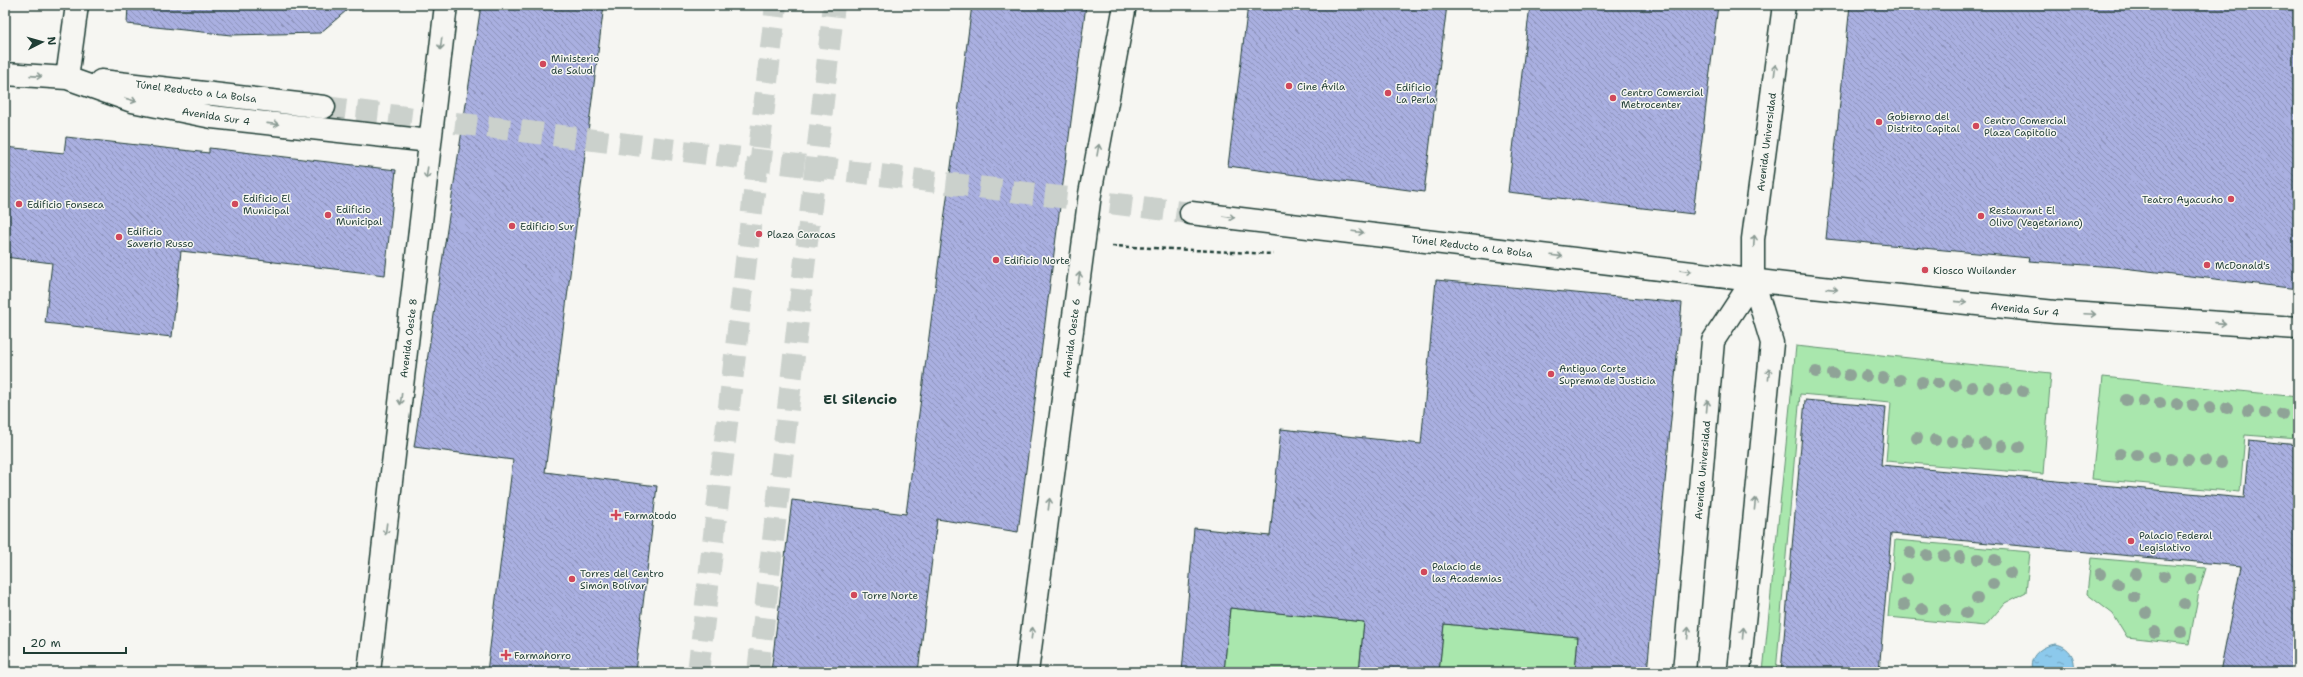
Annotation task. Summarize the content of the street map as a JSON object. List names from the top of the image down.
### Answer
{
  "streets": {
    "street": [
      "Túnel Reducto a La Bolsa",
      "Avenida Sur 4",
      "Avenida Universidad",
      "Avenida Oeste 8",
      "Avenida Oeste 6"
    ]
  },
  "crossings": [
    ["Túnel Reducto a La Bolsa", "Avenida Sur 4"],
    ["Túnel Reducto a La Bolsa", "Avenida Universidad"],
    ["Avenida Sur 4", "Avenida Universidad"],
    ["Avenida Sur 4", "Avenida Oeste 8"]
  ],
  "one_way": [
    "Túnel Reducto a La Bolsa",
    "Avenida Sur 4",
    "Avenida Universidad",
    "Avenida Oeste 8",
    "Avenida Oeste 6"
  ],
  "districts": ["El Silencio"],
  "places": {
    "other": [
      "Ministerio de Salud",
      "Cine Ávila",
      "Edificio La Perla",
      "Centro Comercial Metrocenter",
      "Gobierno del Distrito Capital",
      "Centro Comercial Plaza Capitolio",
      "Teatro Ayacucho",
      "Edificio Fonseca",
      "Edificio El Municipal",
      "Edificio Municipal",
      "Restaurant El Olivo (Vegetariano)",
      "Edificio Sur",
      "Plaza Caracas",
      "Edificio Saverio Russo",
      "Edificio Norte",
      "McDonald's",
      "Kiosco Wuilander",
      "Antigua Corte Suprema de Justicia",
      "Palacio Federal Legislativo",
      "Palacio de las Academias",
      "Torres del Centro Simón Bolívar",
      "Torre Norte"
    ],
    "health": ["Farmatodo", "Farmahorro"]
  },
  "scale_bar": "20 m",
  "north": "right"
}
